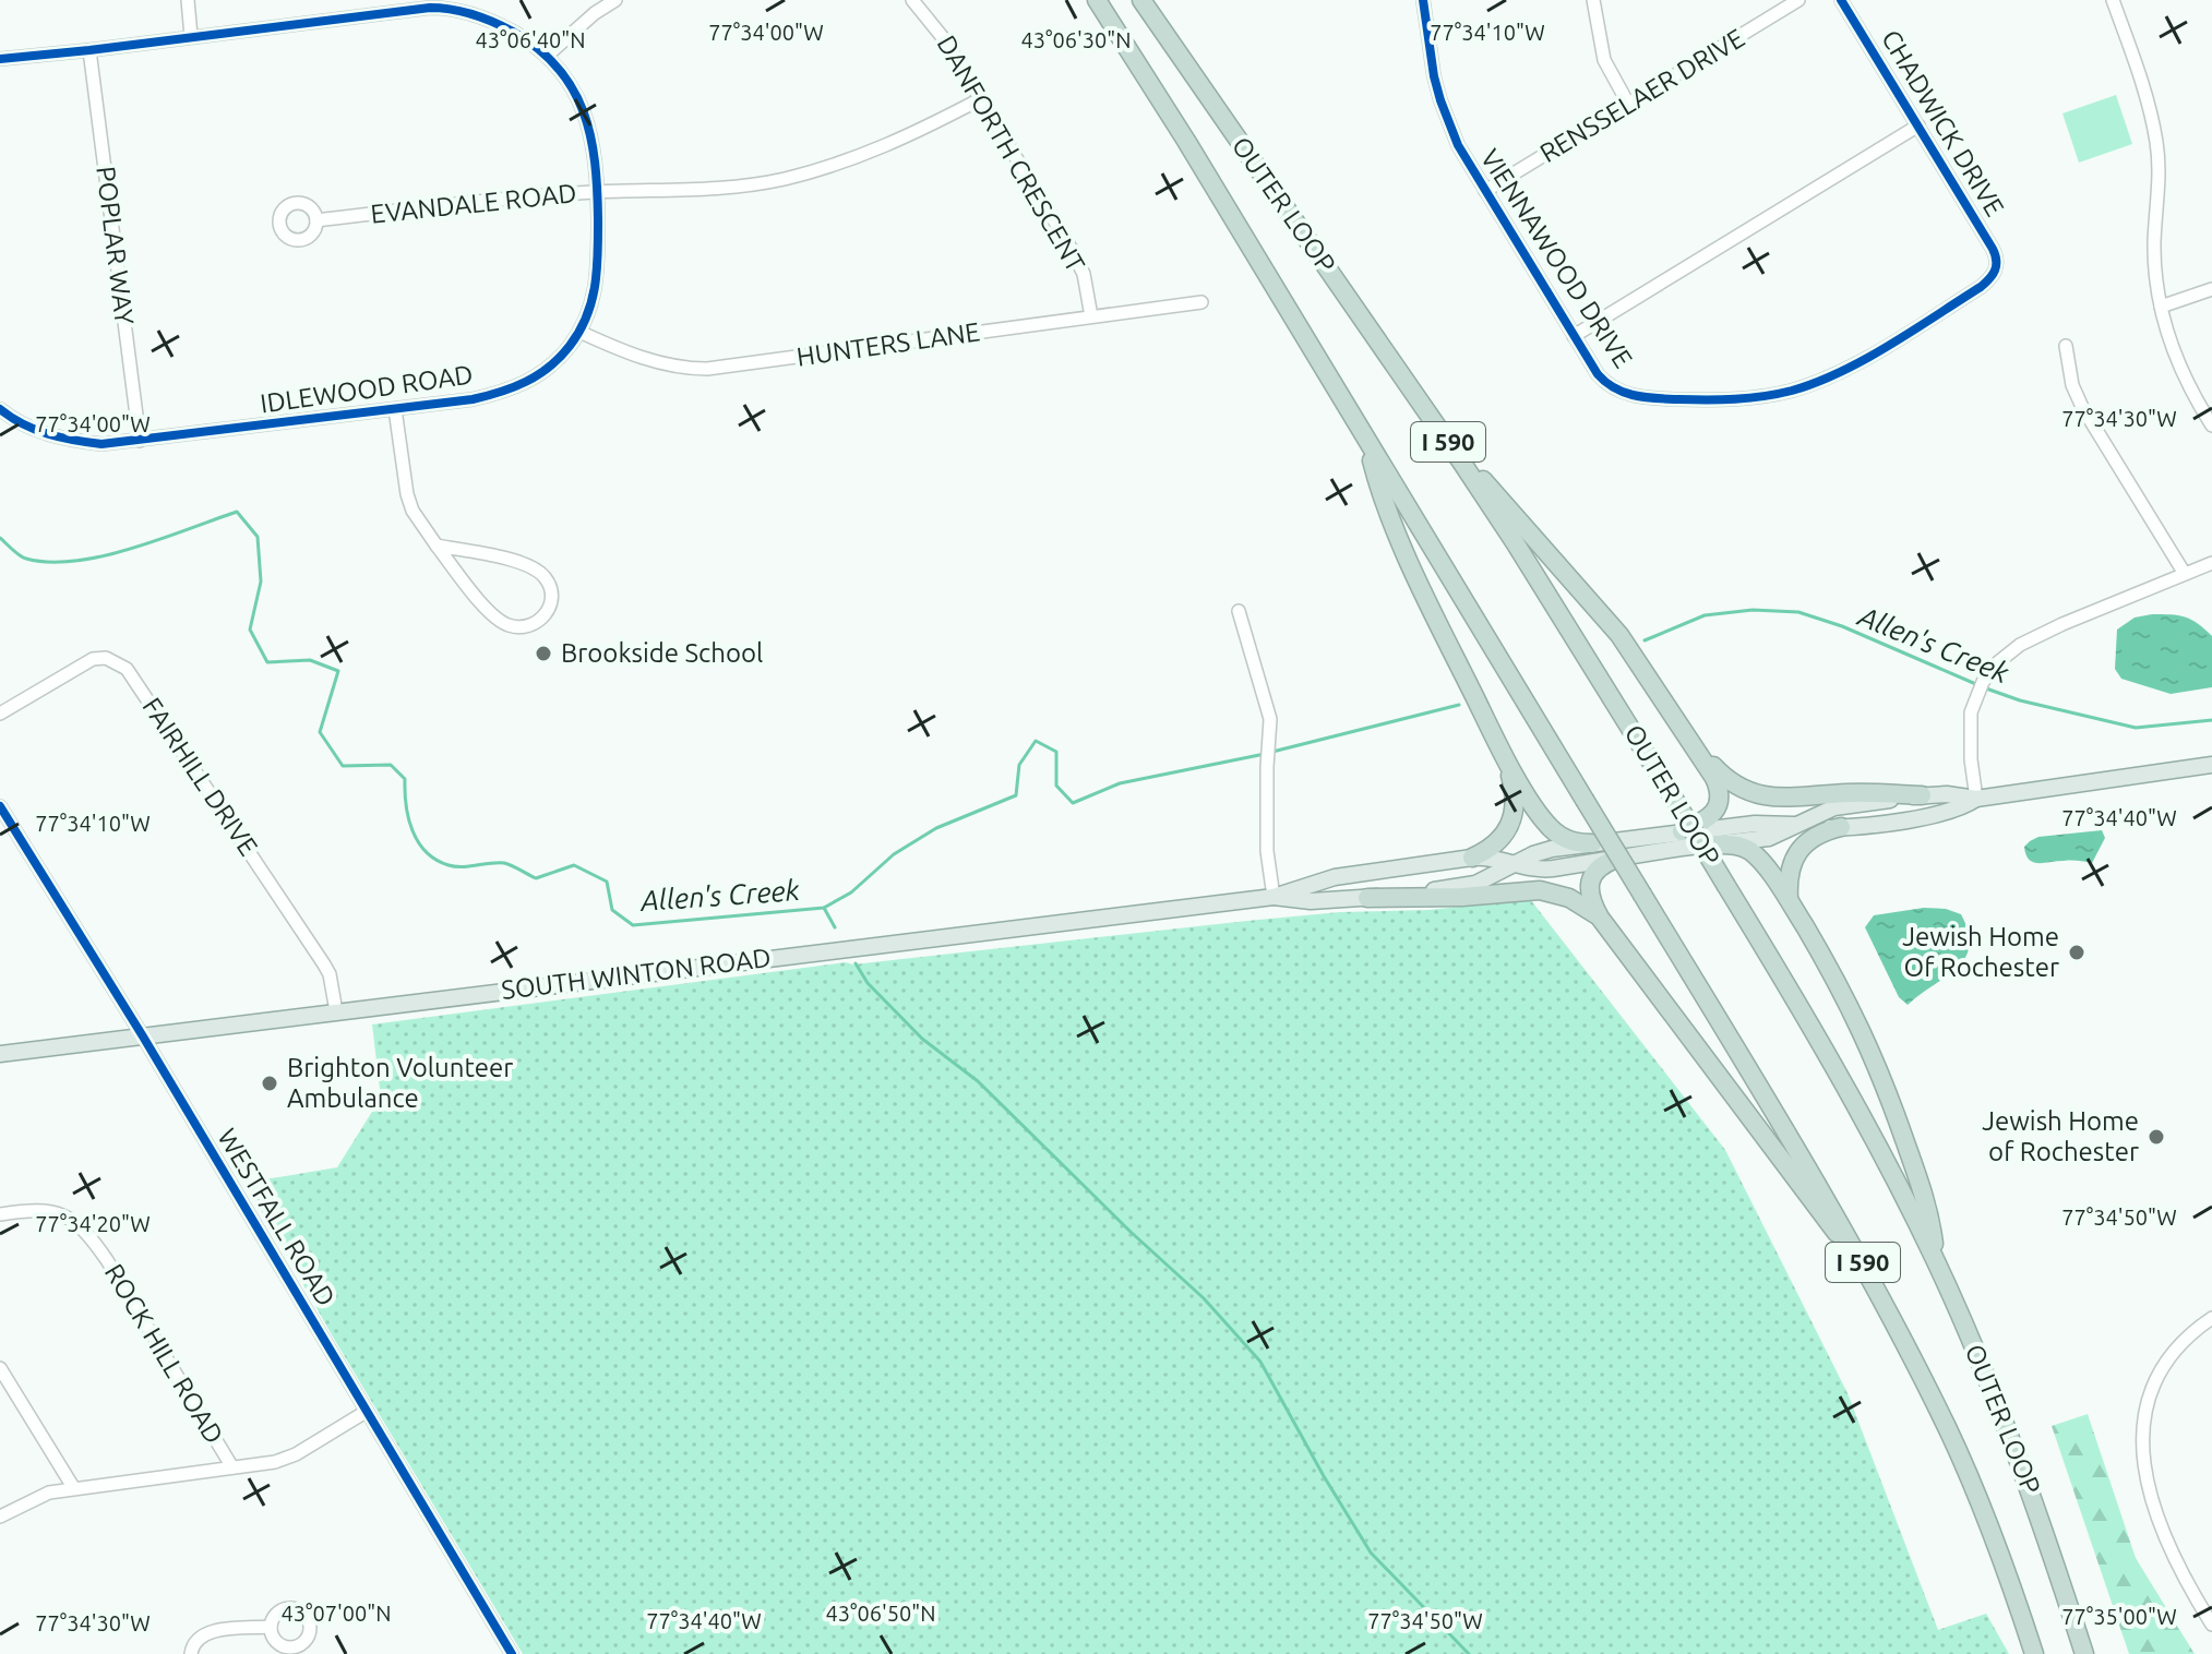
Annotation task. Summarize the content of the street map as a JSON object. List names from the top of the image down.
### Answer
{
  "streets": {
    "highway": ["OUTER LOOP", "I 590"],
    "main road": ["SOUTH WINTON ROAD"],
    "street": [
      "RENSSELAER DRIVE",
      "CHADWICK DRIVE",
      "DANFORTH CRESCENT",
      "EVANDALE ROAD",
      "POPLAR WAY",
      "VIENNAWOOD DRIVE",
      "HUNTERS LANE",
      "IDLEWOOD ROAD",
      "FAIRHILL DRIVE",
      "WESTFALL ROAD",
      "ROCK HILL ROAD"
    ]
  },
  "crossings": [
    ["RENSSELAER DRIVE", "VIENNAWOOD DRIVE"],
    ["CHADWICK DRIVE", "VIENNAWOOD DRIVE"],
    ["DANFORTH CRESCENT", "EVANDALE ROAD"],
    ["DANFORTH CRESCENT", "HUNTERS LANE"],
    ["EVANDALE ROAD", "IDLEWOOD ROAD"],
    ["POPLAR WAY", "IDLEWOOD ROAD"],
    ["HUNTERS LANE", "IDLEWOOD ROAD"],
    ["FAIRHILL DRIVE", "SOUTH WINTON ROAD"],
    ["SOUTH WINTON ROAD", "WESTFALL ROAD"]
  ],
  "water": ["Allen's Creek"],
  "places": [
    "Brookside School",
    "Jewish Home Of Rochester",
    "Brighton Volunteer Ambulance",
    "Jewish Home of Rochester"
  ],
  "coordinates": [
    "77°34'00\"W",
    "77°34'10\"W",
    "43°06'40\"N",
    "43°06'30\"N",
    "77°34'30\"W",
    "77°34'40\"W",
    "77°34'50\"W",
    "77°34'20\"W",
    "43°07'00\"N",
    "43°06'50\"N",
    "77°35'00\"W"
  ]
}
